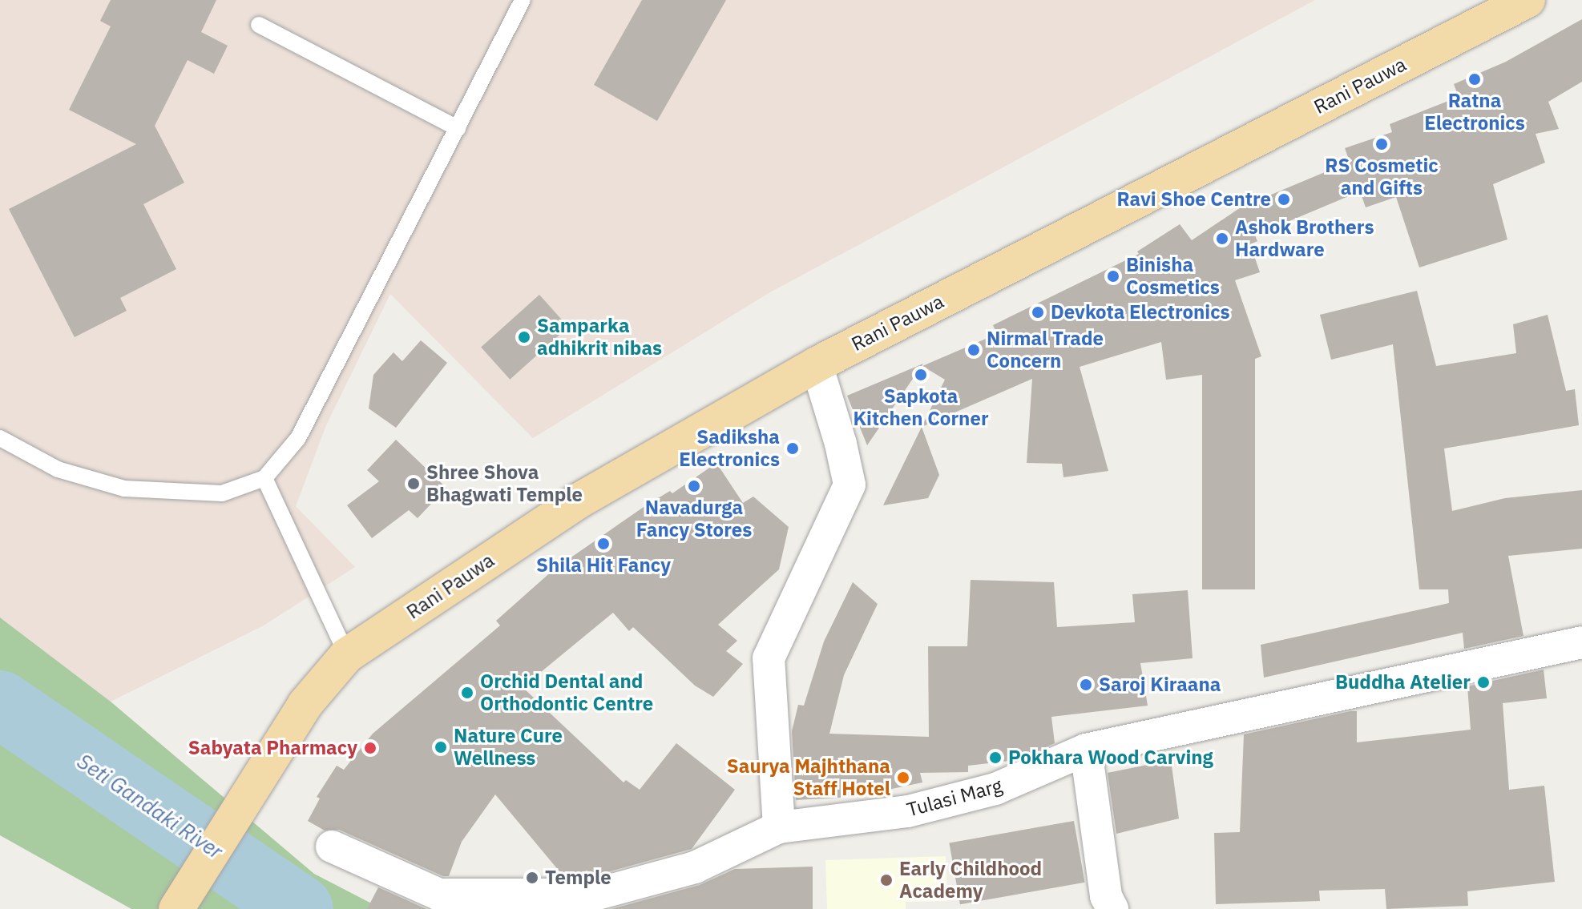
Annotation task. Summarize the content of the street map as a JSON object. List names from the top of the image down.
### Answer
{
  "streets": {
    "main road": ["Rani Pauwa"],
    "street": ["Tulasi Marg"]
  },
  "water": ["Seti Gandaki River"],
  "places": [
    "Ratna Electronics",
    "RS Cosmetic and Gifts",
    "Ravi Shoe Centre",
    "Ashok Brothers Hardware",
    "Binisha Cosmetics",
    "Devkota Electronics",
    "Samparka adhikrit nibas",
    "Nirmal Trade Concern",
    "Sapkota Kitchen Corner",
    "Sadiksha Electronics",
    "Shree Shova Bhagwati Temple",
    "Navadurga Fancy Stores",
    "Shila Hit Fancy",
    "Buddha Atelier",
    "Saroj Kiraana",
    "Orchid Dental and Orthodontic Centre",
    "Nature Cure Wellness",
    "Sabyata Pharmacy",
    "Pokhara Wood Carving",
    "Saurya Majhthana Staff Hotel",
    "Temple",
    "Early Childhood Academy"
  ]
}
